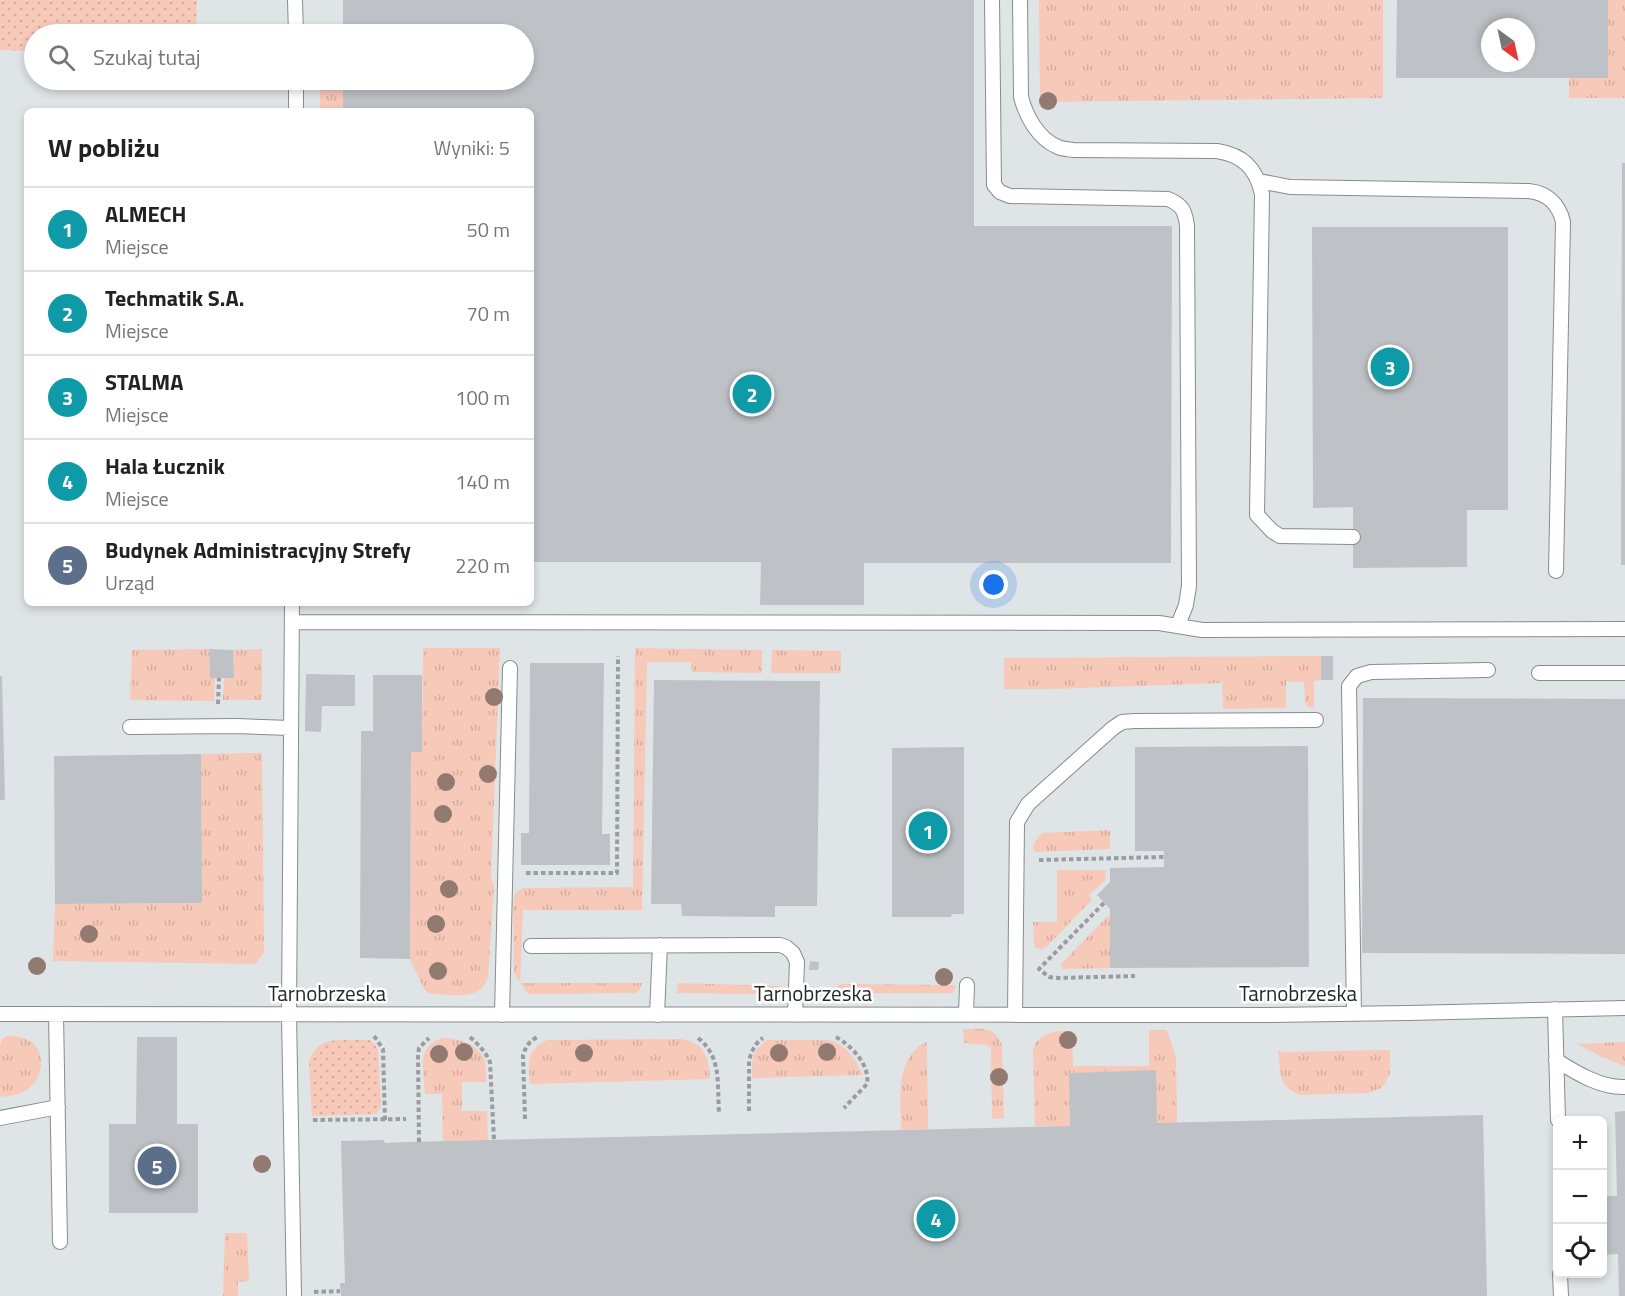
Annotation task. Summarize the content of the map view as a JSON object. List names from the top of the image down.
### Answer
{
  "streets": {
    "lane": ["Tarnobrzeska"]
  },
  "north": "bottom right",
  "page": {
    "search": "Szukaj tutaj",
    "heading": ["W pobliżu", "Wyniki: 5"],
    "list": [
      {
        "mark": "1",
        "name": "ALMECH",
        "note": "Miejsce",
        "value": "50 m"
      },
      {
        "mark": "2",
        "name": "Techmatik S.A.",
        "note": "Miejsce",
        "value": "70 m"
      },
      {
        "mark": "3",
        "name": "STALMA",
        "note": "Miejsce",
        "value": "100 m"
      },
      {
        "mark": "4",
        "name": "Hala Łucznik",
        "note": "Miejsce",
        "value": "140 m"
      },
      {
        "mark": "5",
        "name": "Budynek Administracyjny Strefy",
        "note": "Urząd",
        "value": "220 m"
      }
    ],
    "pins": [
      "3",
      "2",
      "1",
      "5",
      "4"
    ],
    "map_buttons": ["+", "−"]
  }
}
